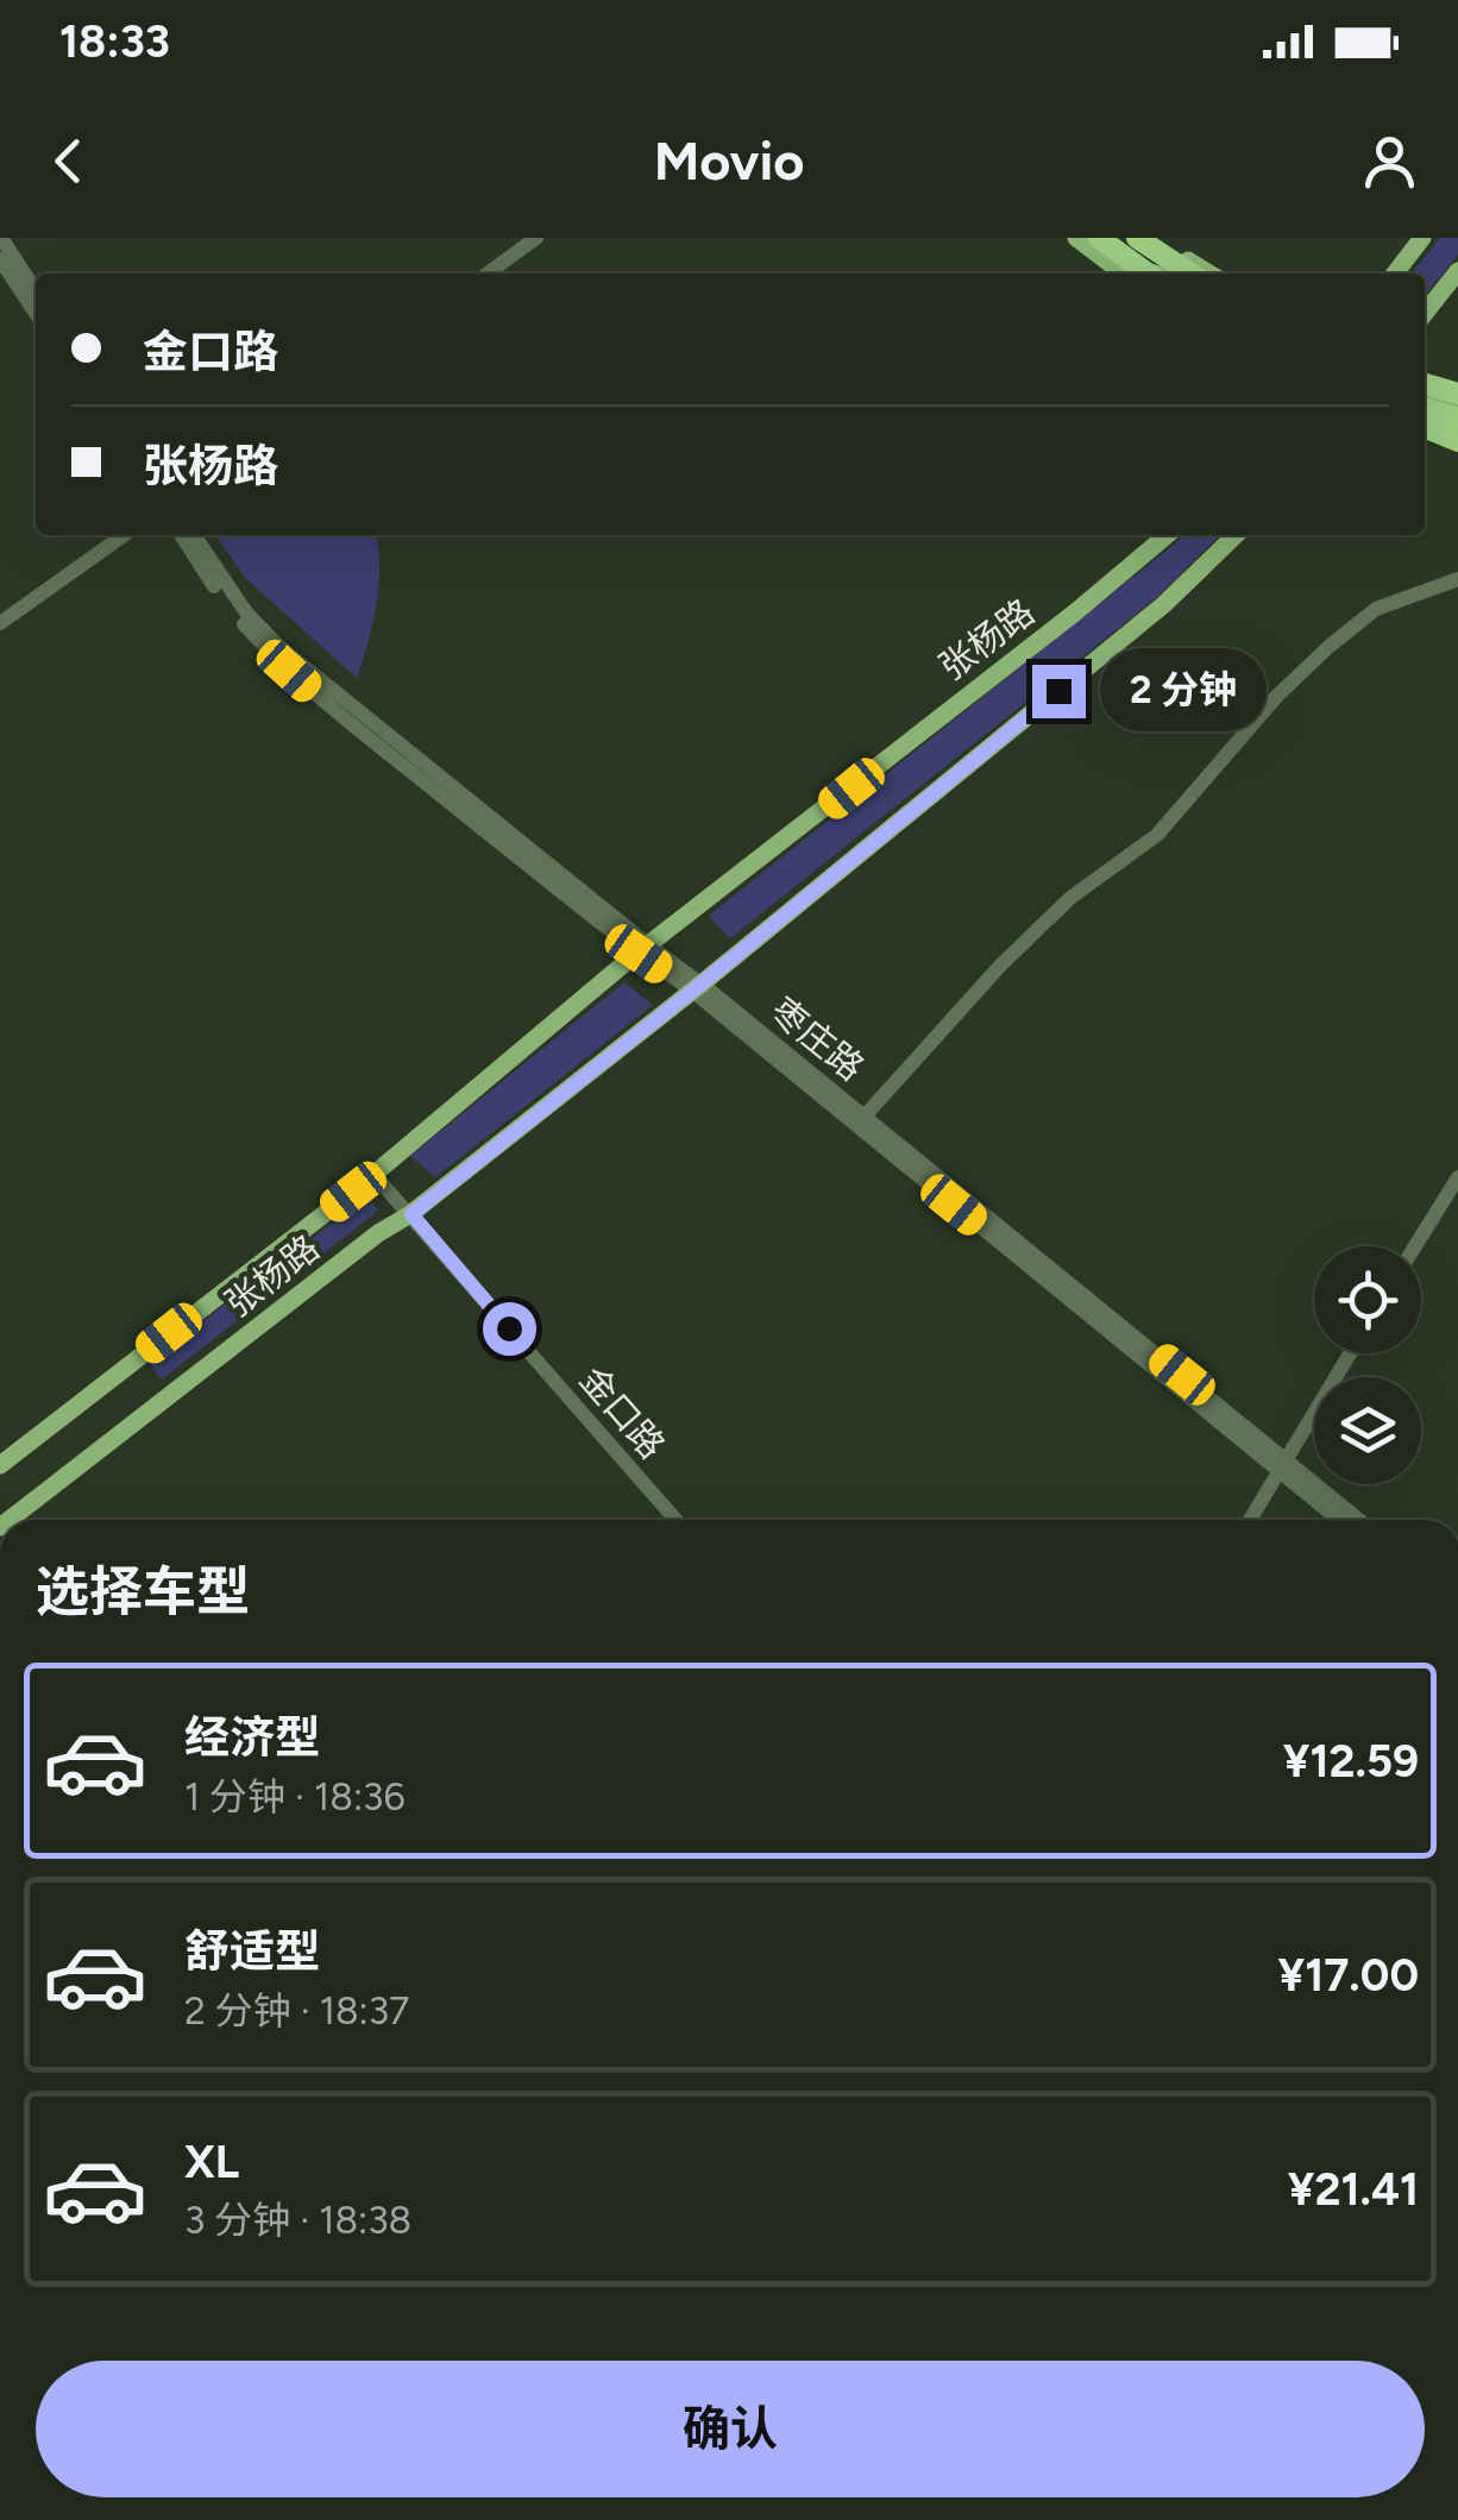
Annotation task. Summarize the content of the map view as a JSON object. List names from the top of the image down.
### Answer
{
  "streets": {
    "main road": ["张杨路"],
    "street": ["枣庄路", "金口路"]
  },
  "crossings": [
    ["张杨路", "枣庄路"],
    ["张杨路", "金口路"]
  ],
  "page": {
    "status": "18:33",
    "header": "Movio",
    "banner": ["金口路", "张杨路"],
    "bubble": "2 分钟",
    "heading": "选择车型",
    "list": [
      {
        "name": "经济型",
        "note": "1 分钟 · 18:36",
        "value": "¥12.59"
      },
      {
        "name": "舒适型",
        "note": "2 分钟 · 18:37",
        "value": "¥17.00"
      },
      {
        "name": "XL",
        "note": "3 分钟 · 18:38",
        "value": "¥21.41"
      }
    ],
    "buttons": "确认"
  }
}
